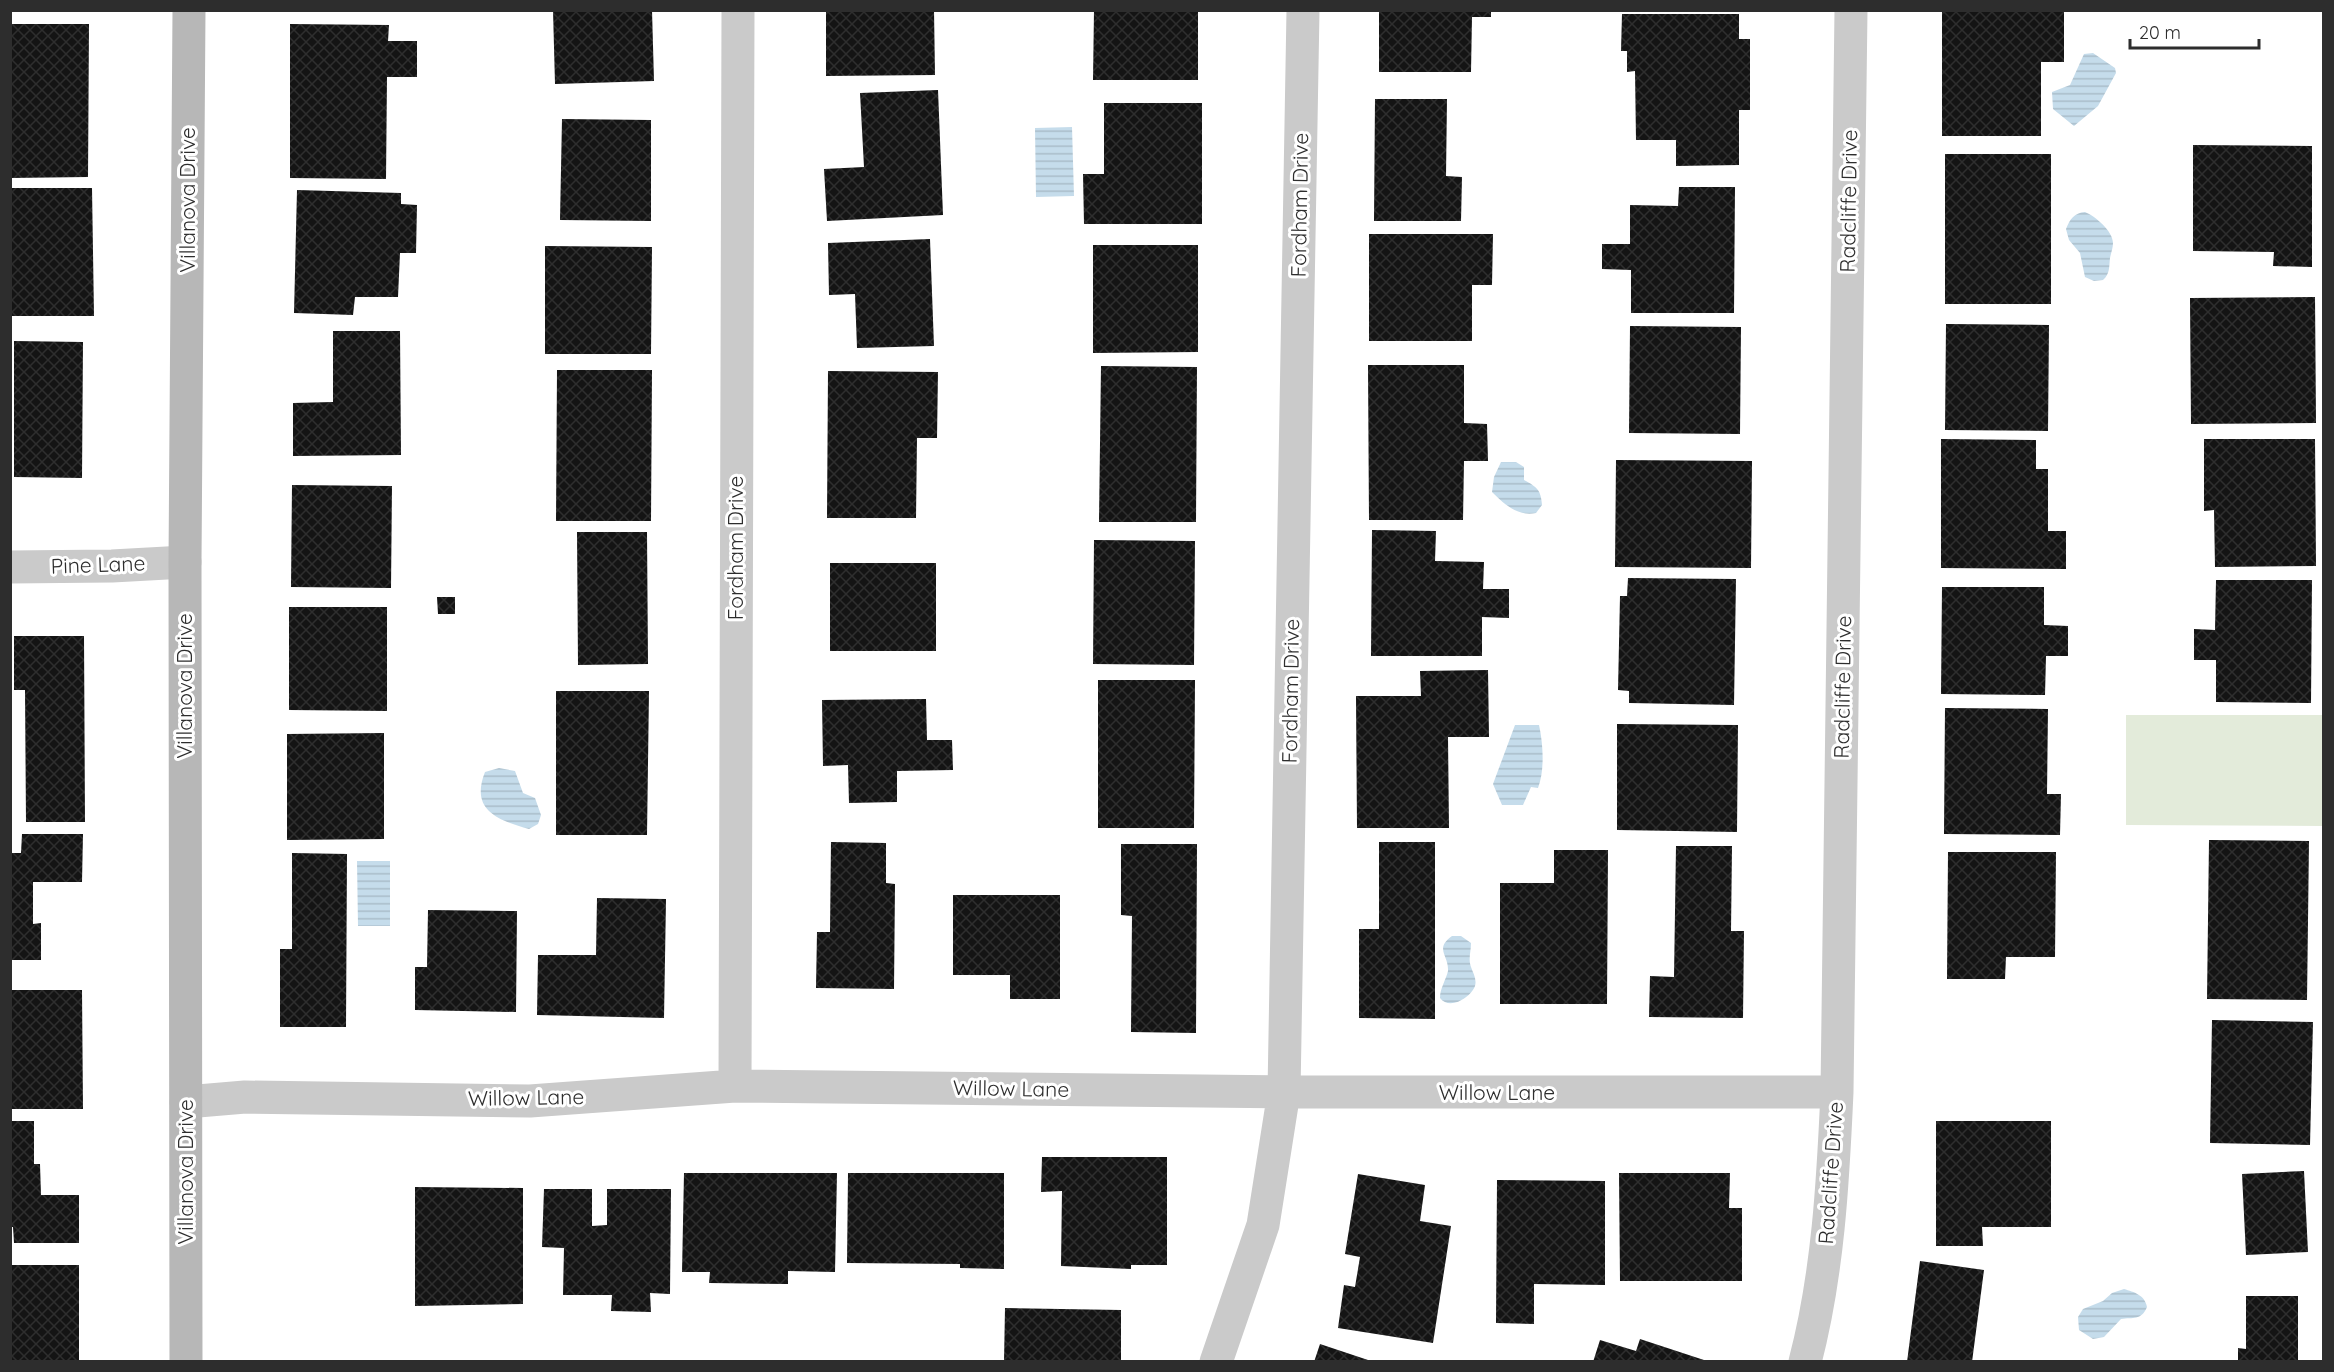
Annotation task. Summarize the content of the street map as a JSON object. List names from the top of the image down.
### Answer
{
  "streets": {
    "street": [
      "Villanova Drive",
      "Radcliffe Drive",
      "Fordham Drive",
      "Pine Lane",
      "Willow Lane"
    ]
  },
  "crossings": [
    ["Villanova Drive", "Pine Lane"],
    ["Villanova Drive", "Willow Lane"],
    ["Radcliffe Drive", "Willow Lane"],
    ["Fordham Drive", "Willow Lane"]
  ],
  "scale_bar": "20 m"
}
